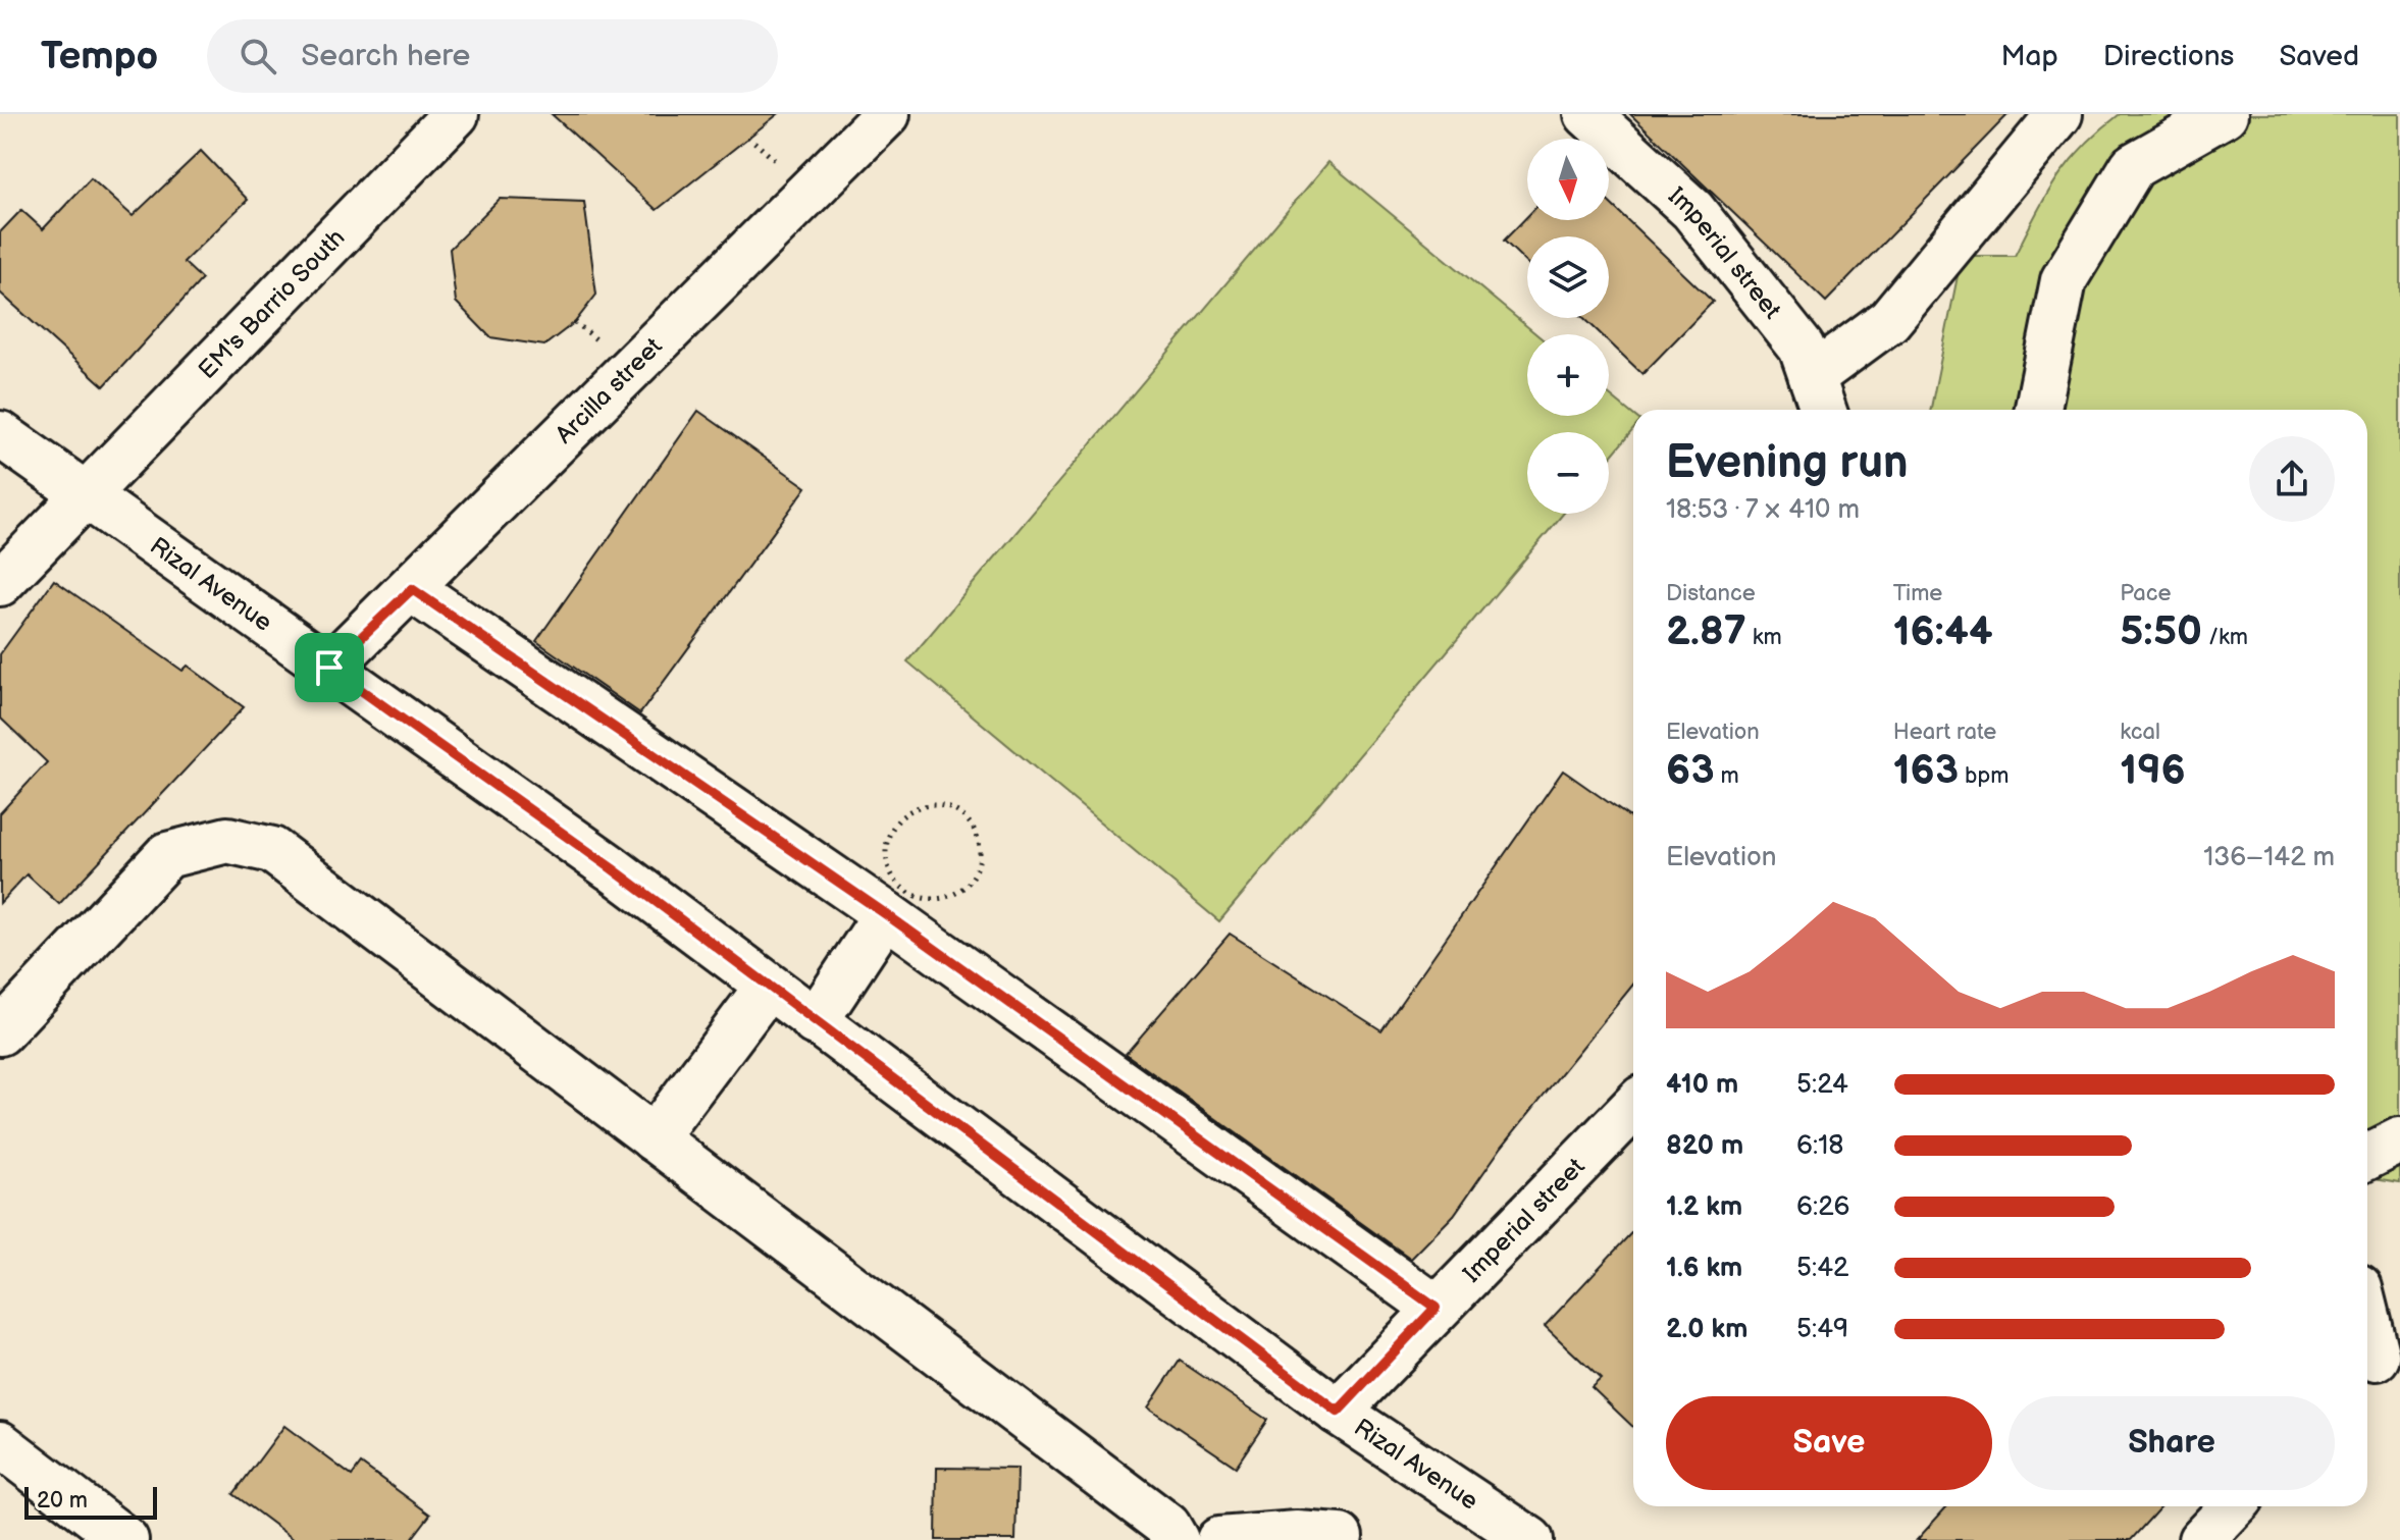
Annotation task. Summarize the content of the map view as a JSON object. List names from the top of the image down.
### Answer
{
  "streets": {
    "street": [
      "Imperial street",
      "EM's Barrio South",
      "Arcilla street",
      "Rizal Avenue"
    ]
  },
  "crossings": [
    ["Imperial street", "Rizal Avenue"],
    ["EM's Barrio South", "Rizal Avenue"],
    ["Arcilla street", "Rizal Avenue"]
  ],
  "scale_bar": "20 m",
  "north": "bottom",
  "page": {
    "header": "Tempo",
    "search": "Search here",
    "nav": ["Map", "Directions", "Saved"],
    "map_buttons": ["+", "−"],
    "heading": ["Evening run", "18:53 · 7 × 410 m"],
    "stats": [
      ["Distance", "2.87 km"],
      ["Time", "16:44"],
      ["Pace", "5:50 /km"],
      ["Elevation", "63 m"],
      ["Heart rate", "163 bpm"],
      ["kcal", "196"]
    ],
    "chart": ["Elevation", "136–142 m"],
    "list": [
      {
        "name": "410 m",
        "note": "5:24"
      },
      {
        "name": "820 m",
        "note": "6:18"
      },
      {
        "name": "1.2 km",
        "note": "6:26"
      },
      {
        "name": "1.6 km",
        "note": "5:42"
      },
      {
        "name": "2.0 km",
        "note": "5:49"
      }
    ],
    "buttons": ["Save", "Share"],
    "scale": "20 m"
  }
}
